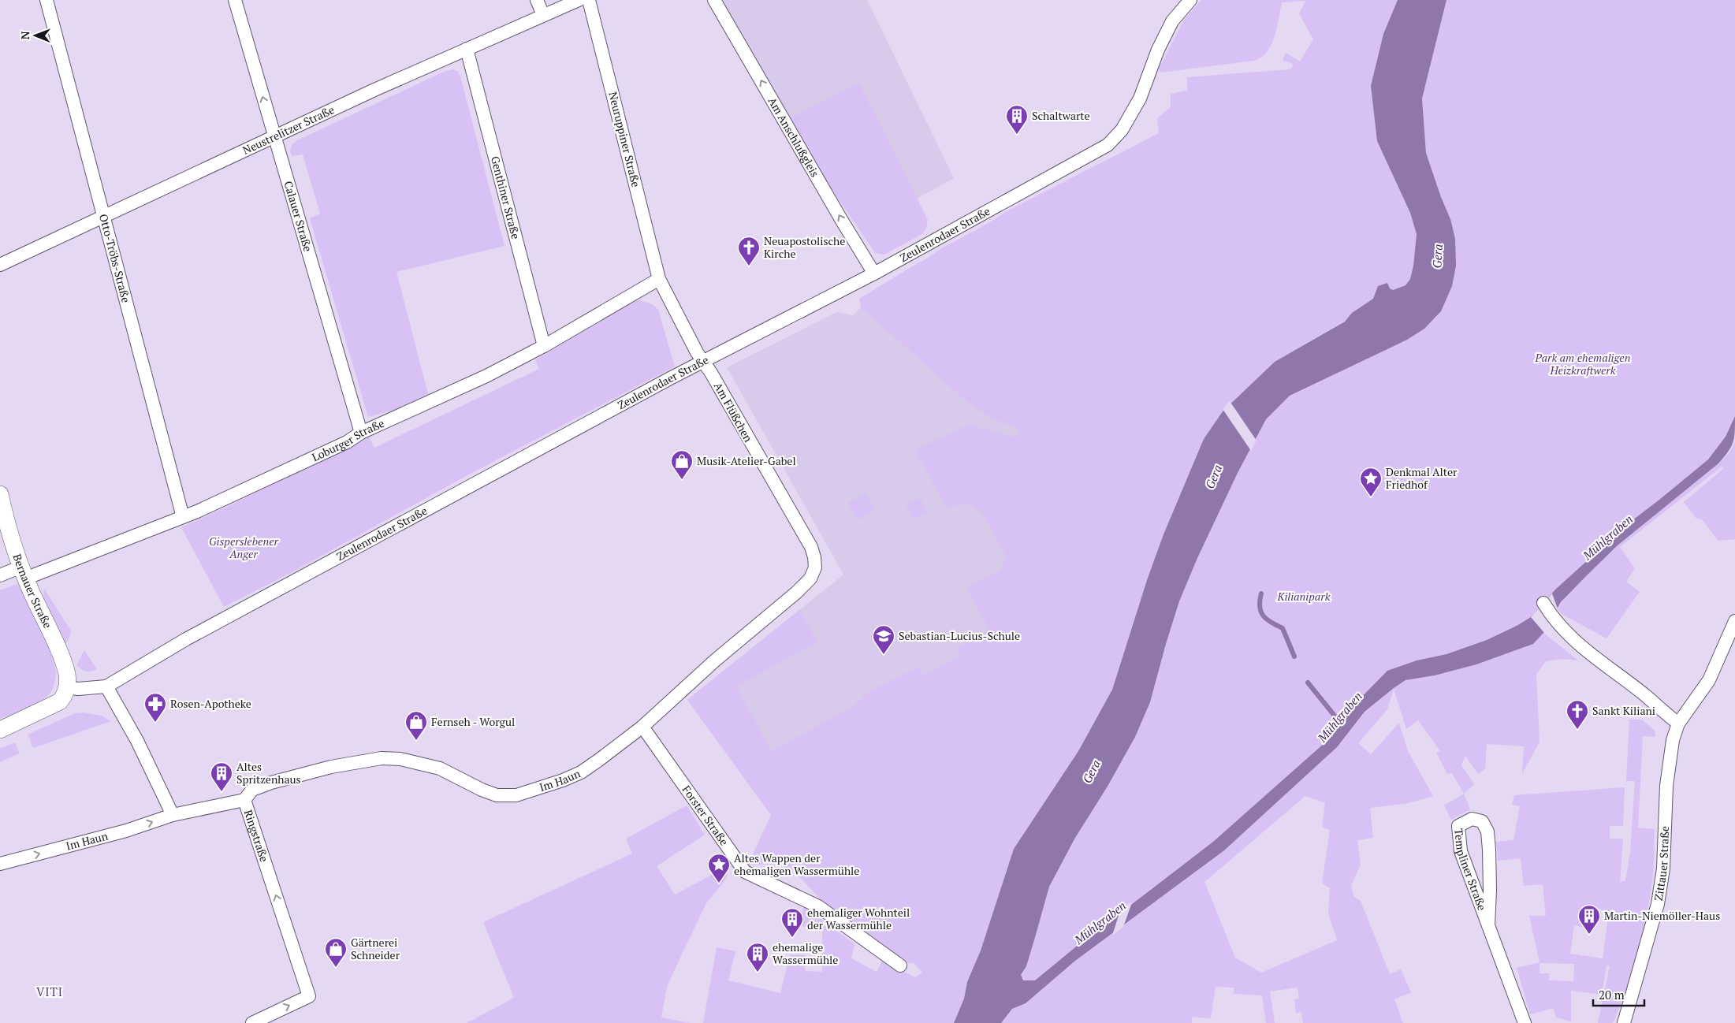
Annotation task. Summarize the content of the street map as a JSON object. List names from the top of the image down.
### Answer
{
  "streets": {
    "street": [
      "Neustrelitzer Straße",
      "Am Anschlußgleis",
      "Neuruppiner Straße",
      "Genthiner Straße",
      "Calauer Straße",
      "Zeulenrodaer Straße",
      "Otto-Tröbs-Straße",
      "Am Flüßchen",
      "Loburger Straße",
      "Bernauer Straße",
      "Im Haun",
      "Forster Straße",
      "Ringstraße",
      "Zittauer Straße",
      "Templiner Straße"
    ]
  },
  "crossings": [
    ["Neustrelitzer Straße", "Genthiner Straße"],
    ["Neustrelitzer Straße", "Calauer Straße"],
    ["Neustrelitzer Straße", "Otto-Tröbs-Straße"],
    ["Am Anschlußgleis", "Zeulenrodaer Straße"],
    ["Neuruppiner Straße", "Am Flüßchen"],
    ["Neuruppiner Straße", "Loburger Straße"],
    ["Genthiner Straße", "Loburger Straße"],
    ["Calauer Straße", "Loburger Straße"],
    ["Zeulenrodaer Straße", "Am Flüßchen"],
    ["Zeulenrodaer Straße", "Bernauer Straße"],
    ["Otto-Tröbs-Straße", "Loburger Straße"],
    ["Am Flüßchen", "Loburger Straße"],
    ["Am Flüßchen", "Im Haun"],
    ["Loburger Straße", "Bernauer Straße"],
    ["Im Haun", "Forster Straße"],
    ["Im Haun", "Ringstraße"]
  ],
  "one_way": ["Am Anschlußgleis", "Ringstraße"],
  "districts": ["VITI"],
  "water": ["Gera", "Mühlgraben"],
  "parks": ["Park am ehemaligen Heizkraftwerk", "Gisperslebener Anger", "Kilianipark"],
  "places": {
    "building": [
      "Schaltwarte",
      "Altes Spritzenhaus",
      "Martin-Niemöller-Haus",
      "ehemaliger Wohnteil der Wassermühle",
      "ehemalige Wassermühle"
    ],
    "church": ["Neuapostolische Kirche", "Sankt Kiliani"],
    "shop": ["Musik-Atelier-Gabel", "Fernseh - Worgul", "Gärtnerei Schneider"],
    "place": ["Denkmal Alter Friedhof", "Altes Wappen der ehemaligen Wassermühle"],
    "school or university": ["Sebastian-Lucius-Schule"],
    "pharmacy": ["Rosen-Apotheke"]
  },
  "scale_bar": "20 m",
  "north": "left"
}
